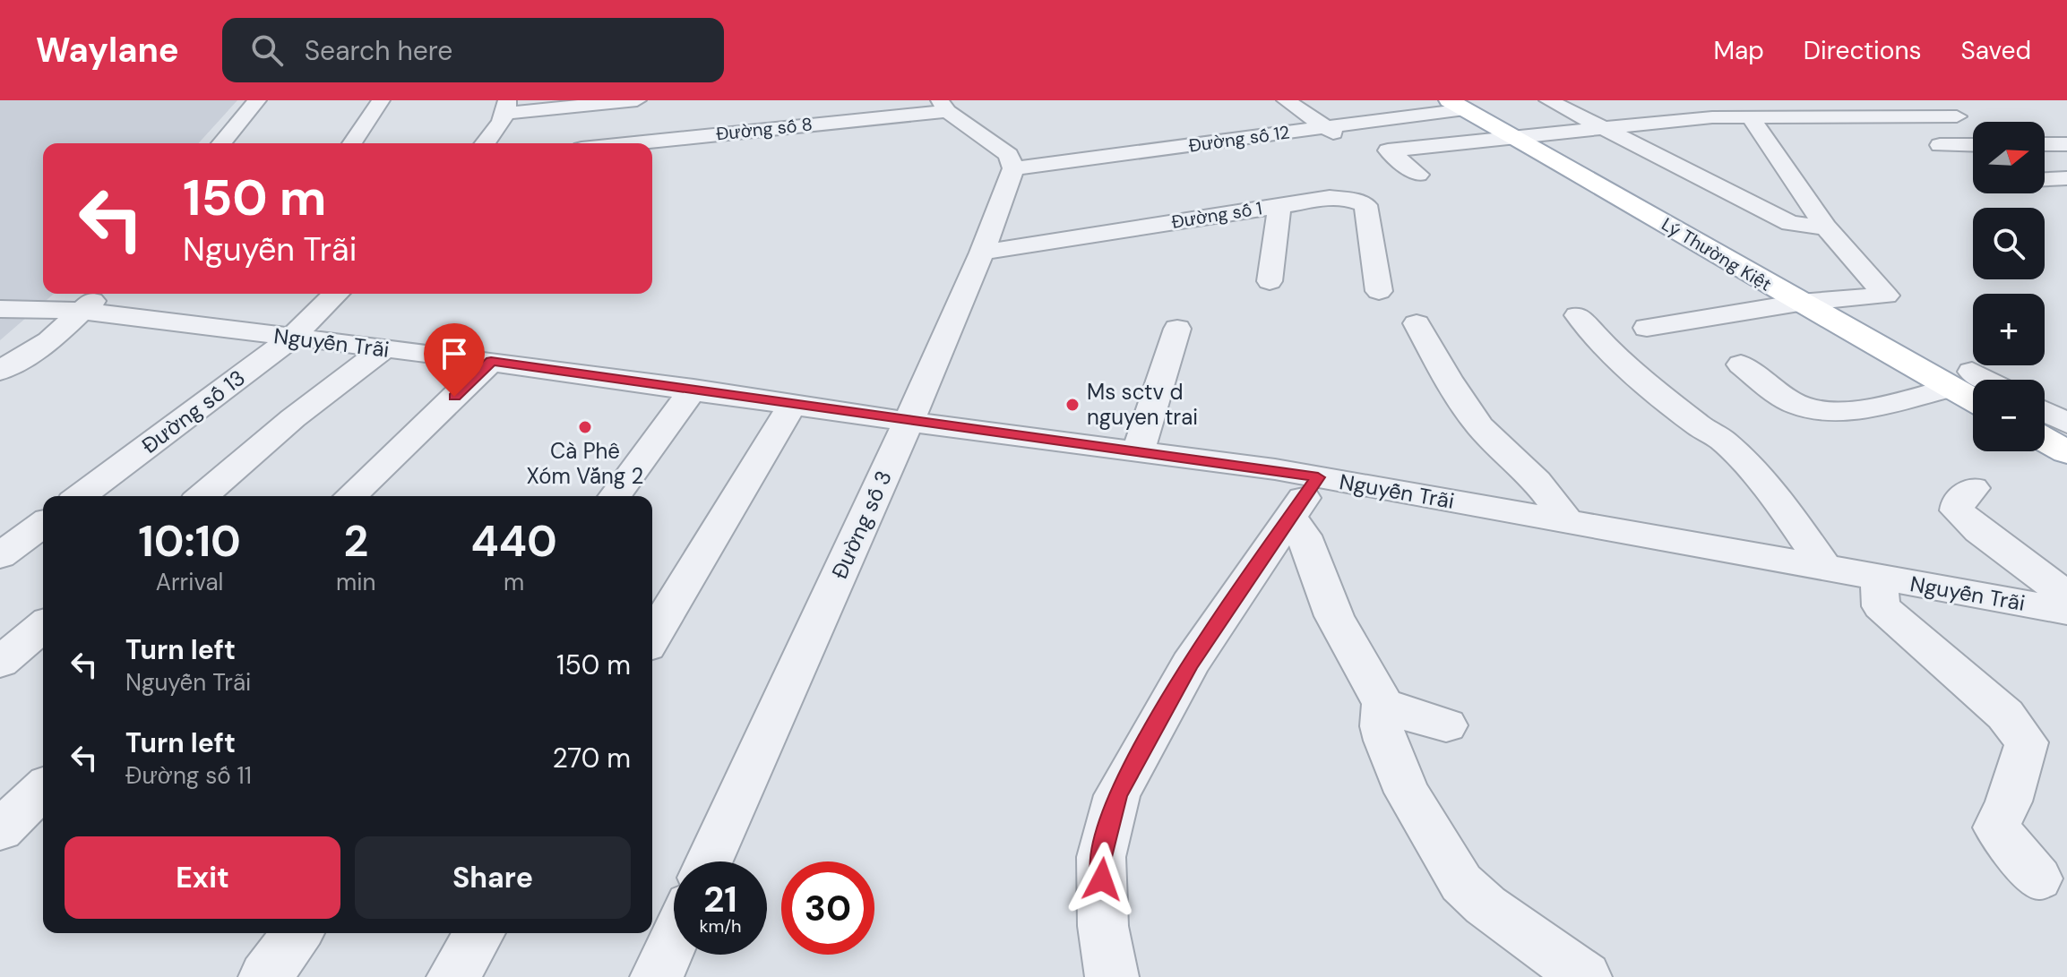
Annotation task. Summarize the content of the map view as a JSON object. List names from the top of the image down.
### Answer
{
  "streets": {
    "main road": ["Lý Thường Kiệt"],
    "street": [
      "Đường số 8",
      "Đường số 12",
      "Đường số 1",
      "Nguyễn Trãi",
      "Đường số 13",
      "Đường số 3"
    ]
  },
  "crossings": [
    ["Đường số 12", "Lý Thường Kiệt"],
    ["Đường số 12", "Đường số 3"],
    ["Đường số 1", "Đường số 3"],
    ["Nguyễn Trãi", "Đường số 13"],
    ["Nguyễn Trãi", "Đường số 3"]
  ],
  "places": ["Ms sctv d nguyen trai", "Cà Phê Xóm Vắng 2"],
  "north": "right",
  "page": {
    "header": "Waylane",
    "search": "Search here",
    "nav": ["Map", "Directions", "Saved"],
    "map_buttons": ["+", "−"],
    "turn": ["150 m", "Nguyễn Trãi"],
    "eta": [
      "10:10",
      "Arrival",
      "2",
      "min",
      "440",
      "m"
    ],
    "list": [
      {
        "name": "Turn left",
        "note": "Nguyễn Trãi",
        "value": "150 m"
      },
      {
        "name": "Turn left",
        "note": "Đường số 11",
        "value": "270 m"
      }
    ],
    "buttons": ["Exit", "Share"],
    "speed": "21 km/h",
    "limit": "30"
  }
}
